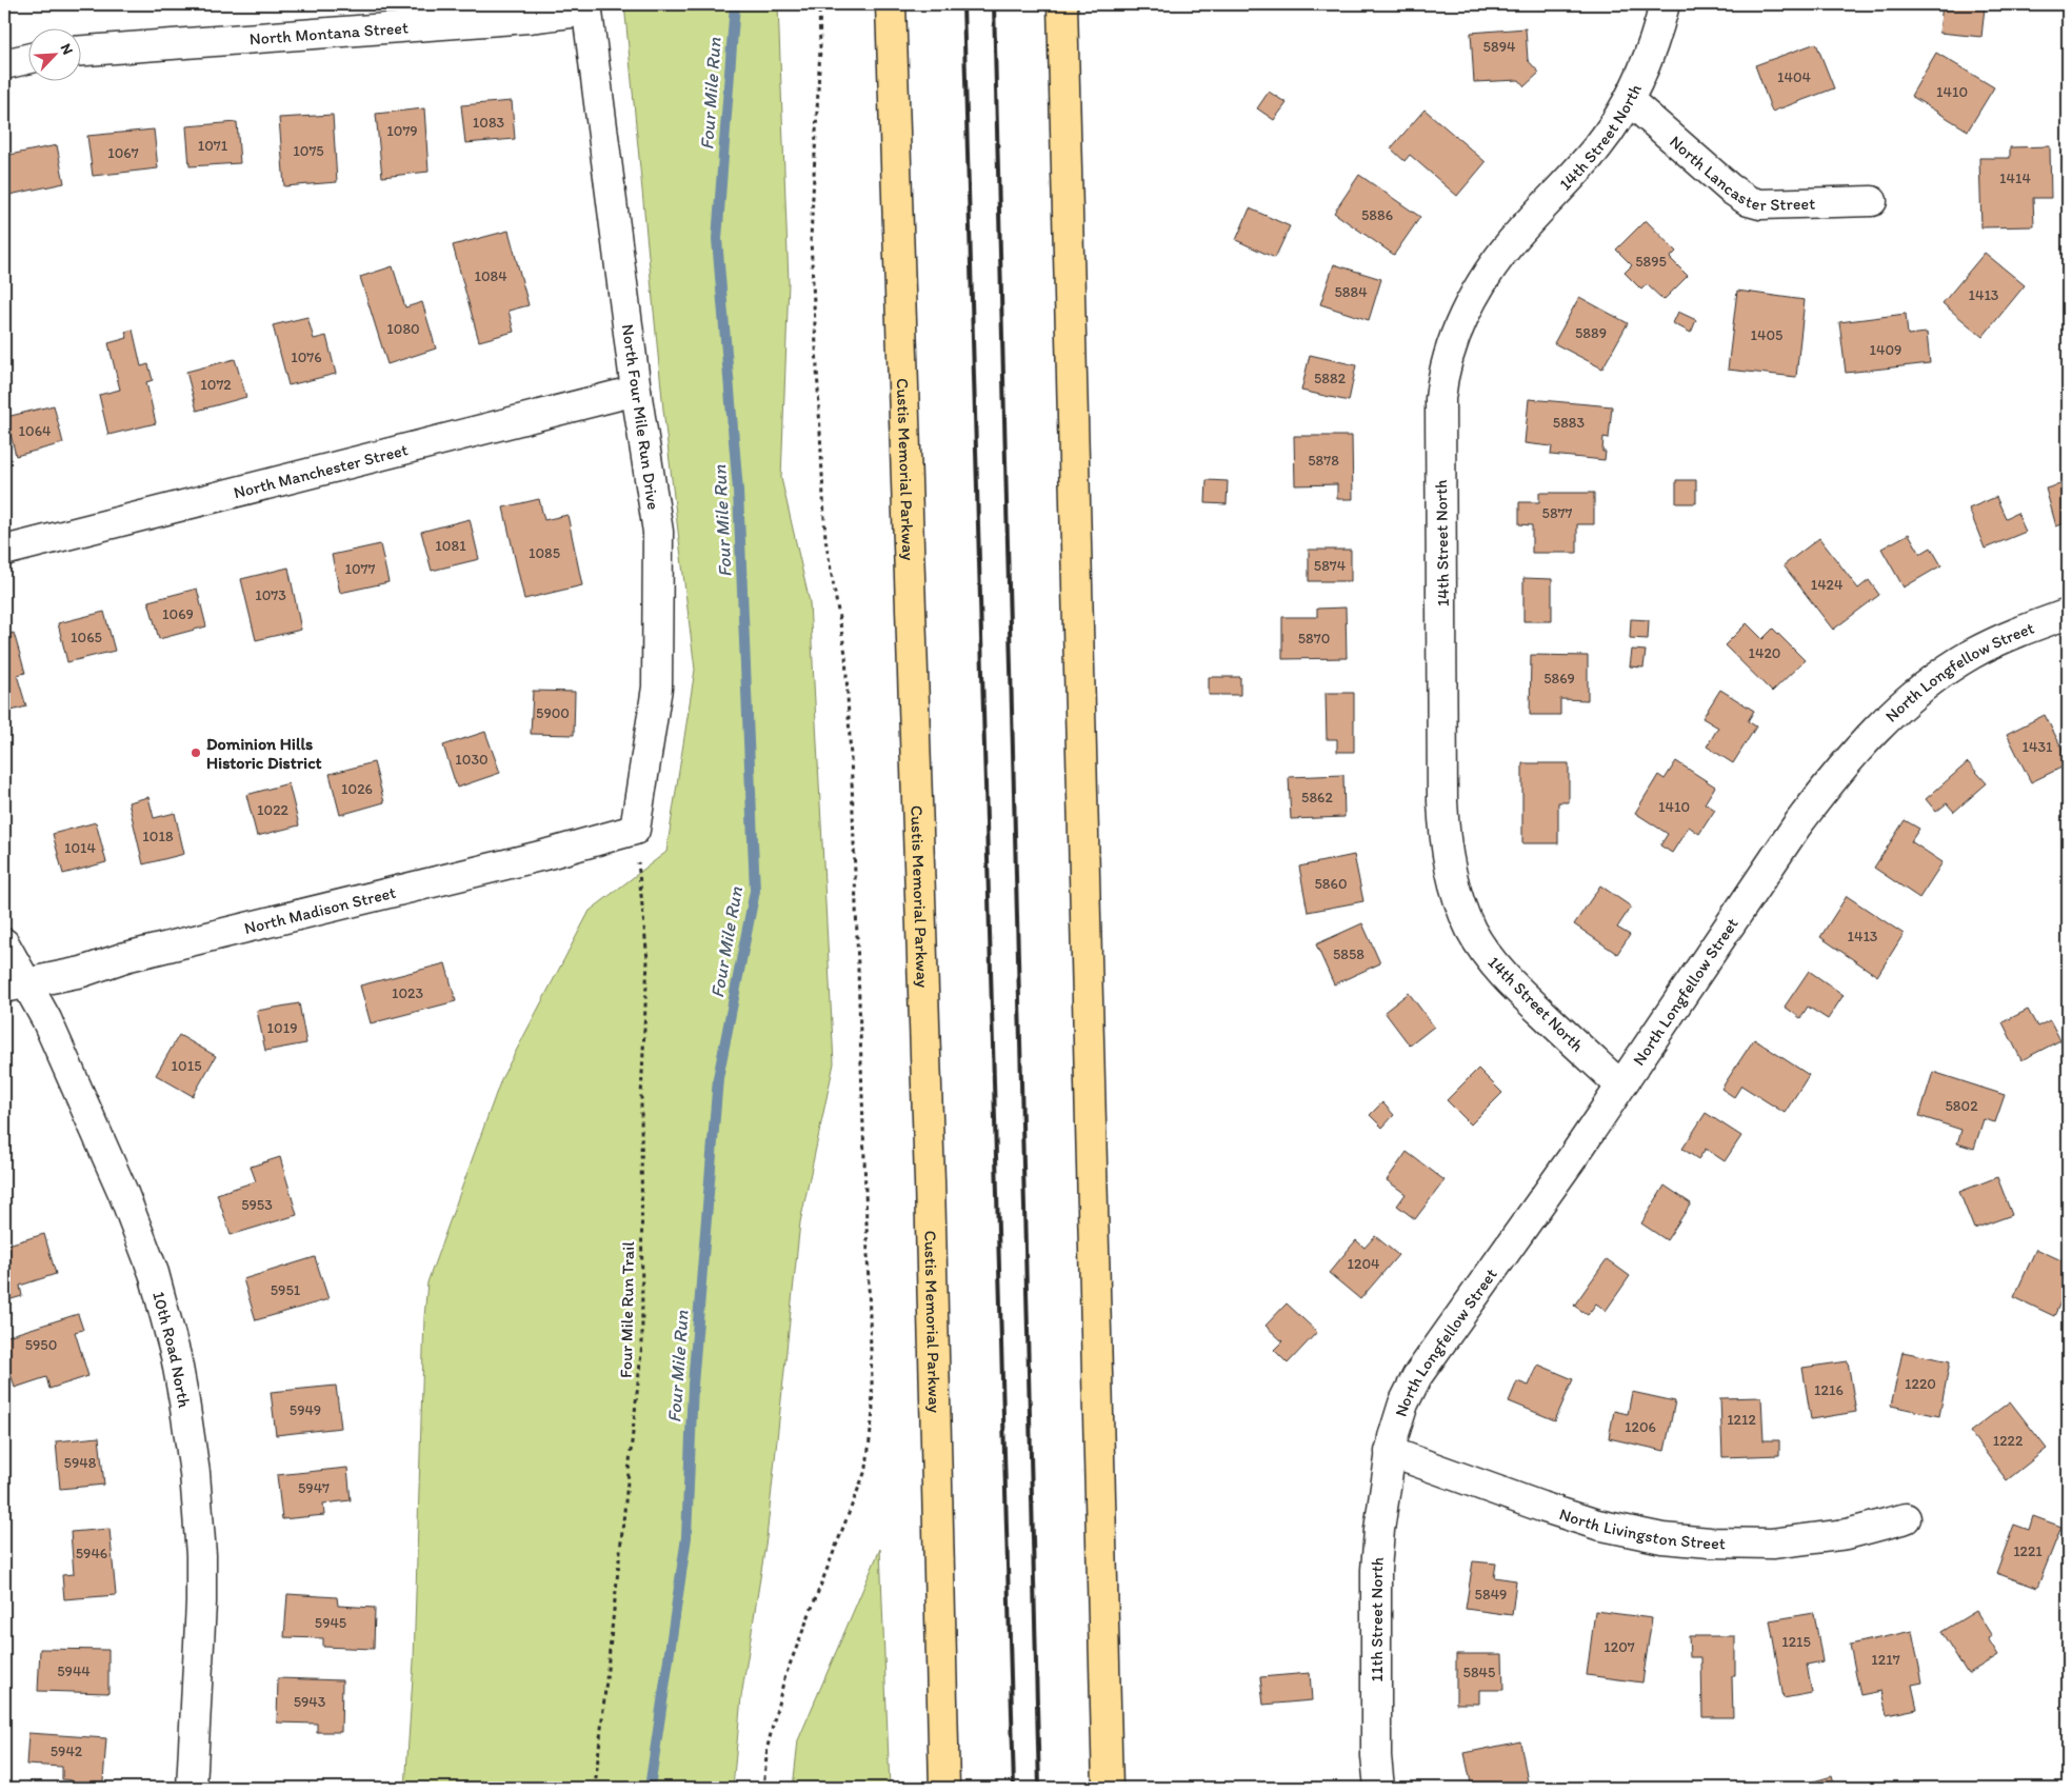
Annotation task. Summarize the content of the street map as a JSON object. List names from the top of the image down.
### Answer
{
  "streets": {
    "highway": ["Custis Memorial Parkway"],
    "street": [
      "North Montana Street",
      "14th Street North",
      "North Lancaster Street",
      "North Four Mile Run Drive",
      "North Manchester Street",
      "North Longfellow Street",
      "North Madison Street",
      "10th Road North",
      "North Livingston Street",
      "11th Street North"
    ],
    "path": ["Four Mile Run Trail"]
  },
  "crossings": [
    ["North Montana Street", "North Four Mile Run Drive"],
    ["14th Street North", "North Lancaster Street"],
    ["14th Street North", "North Longfellow Street"],
    ["North Four Mile Run Drive", "North Manchester Street"],
    ["North Four Mile Run Drive", "North Madison Street"],
    ["North Four Mile Run Drive", "Four Mile Run Trail"],
    ["North Longfellow Street", "North Livingston Street"],
    ["North Longfellow Street", "11th Street North"],
    ["North Madison Street", "Four Mile Run Trail"],
    ["North Madison Street", "10th Road North"],
    ["North Livingston Street", "11th Street North"]
  ],
  "water": ["Four Mile Run"],
  "places": ["Dominion Hills Historic District"],
  "house_numbers": [
    "5894",
    "1404",
    "1410",
    "1083",
    "1079",
    "1071",
    "1075",
    "1067",
    "1414",
    "5886",
    "5895",
    "1084",
    "5884",
    "1413",
    "1080",
    "5889",
    "1405",
    "1409",
    "1076",
    "5882",
    "1072",
    "5883",
    "1064",
    "5878",
    "5877",
    "1081",
    "1085",
    "5874",
    "1077",
    "1424",
    "1073",
    "1069",
    "1065",
    "5870",
    "1420",
    "5869",
    "5900",
    "1431",
    "1030",
    "1026",
    "5862",
    "1410",
    "1022",
    "1018",
    "1014",
    "5860",
    "1413",
    "5858",
    "1023",
    "1019",
    "1015",
    "5802",
    "5953",
    "1204",
    "5951",
    "5950",
    "1220",
    "1216",
    "5949",
    "1212",
    "1206",
    "1222",
    "5948",
    "5947",
    "1221",
    "5946",
    "5849",
    "5945",
    "1215",
    "1207",
    "1217",
    "5944",
    "5845",
    "5943",
    "5942"
  ],
  "north": "top right"
}
